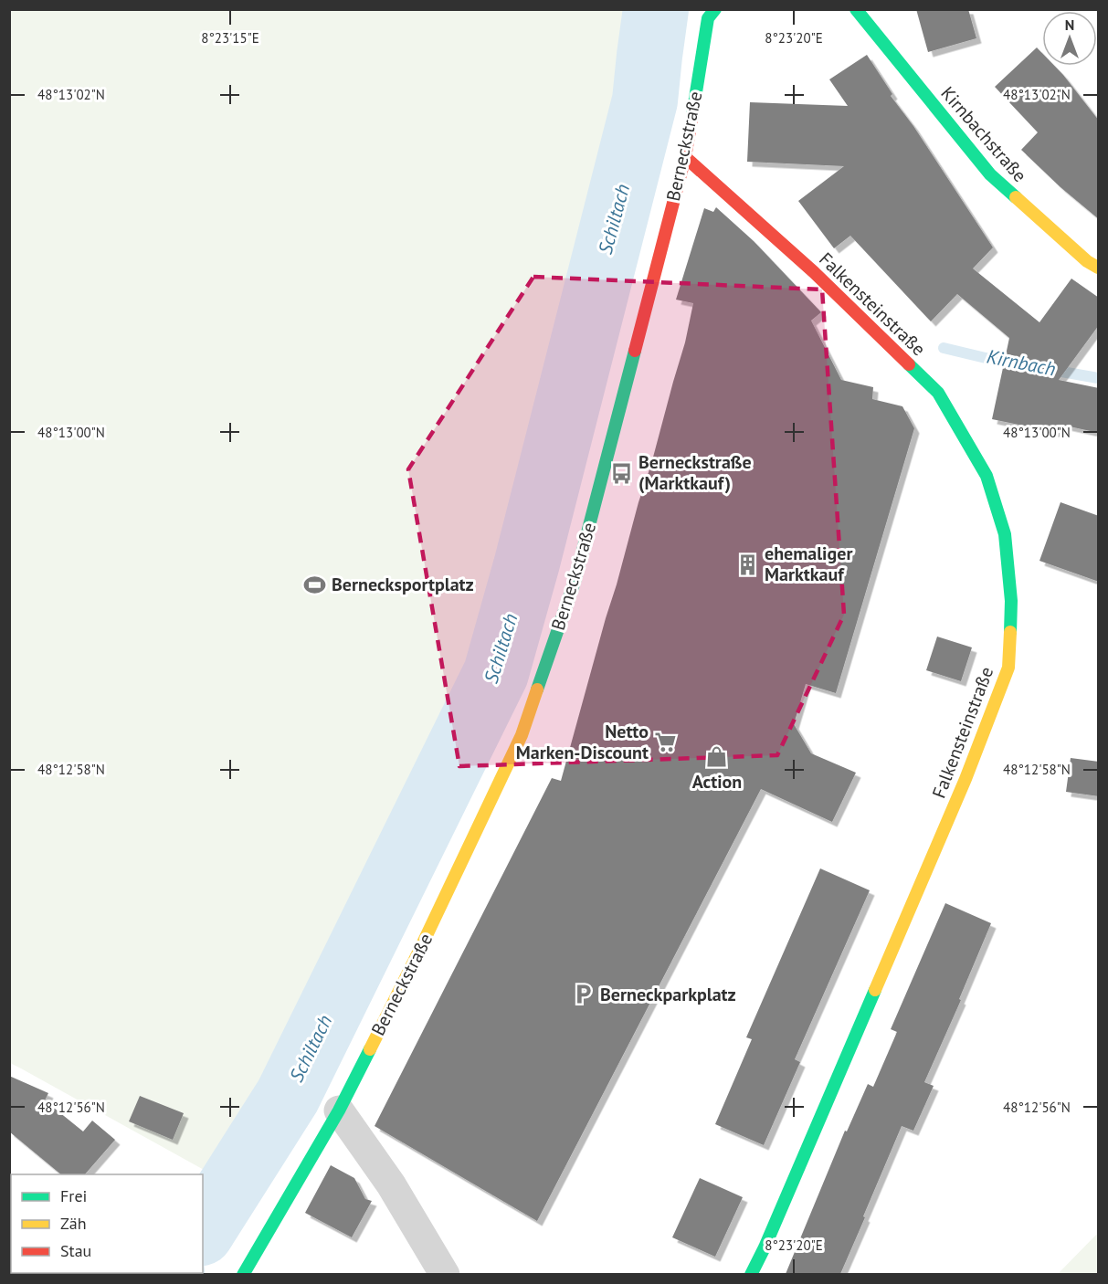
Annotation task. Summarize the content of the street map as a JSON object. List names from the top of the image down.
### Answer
{
  "streets": {
    "main road": ["Kirnbachstraße", "Berneckstraße", "Falkensteinstraße"]
  },
  "crossings": [
    ["Berneckstraße", "Falkensteinstraße"]
  ],
  "water": ["Schiltach", "Kirnbach"],
  "places": {
    "bus stop": ["Berneckstraße (Marktkauf)"],
    "building": ["ehemaliger Marktkauf"],
    "sports": ["Bernecksportplatz"],
    "supermarket": ["Netto Marken-Discount"],
    "shop": ["Action"],
    "parking": ["Berneckparkplatz"]
  },
  "legend": ["Frei", "Zäh", "Stau"],
  "north": "top",
  "coordinates": [
    "8°23'15\"E",
    "8°23'20\"E",
    "48°13'02\"N",
    "48°13'00\"N",
    "48°12'58\"N",
    "48°12'56\"N"
  ]
}
